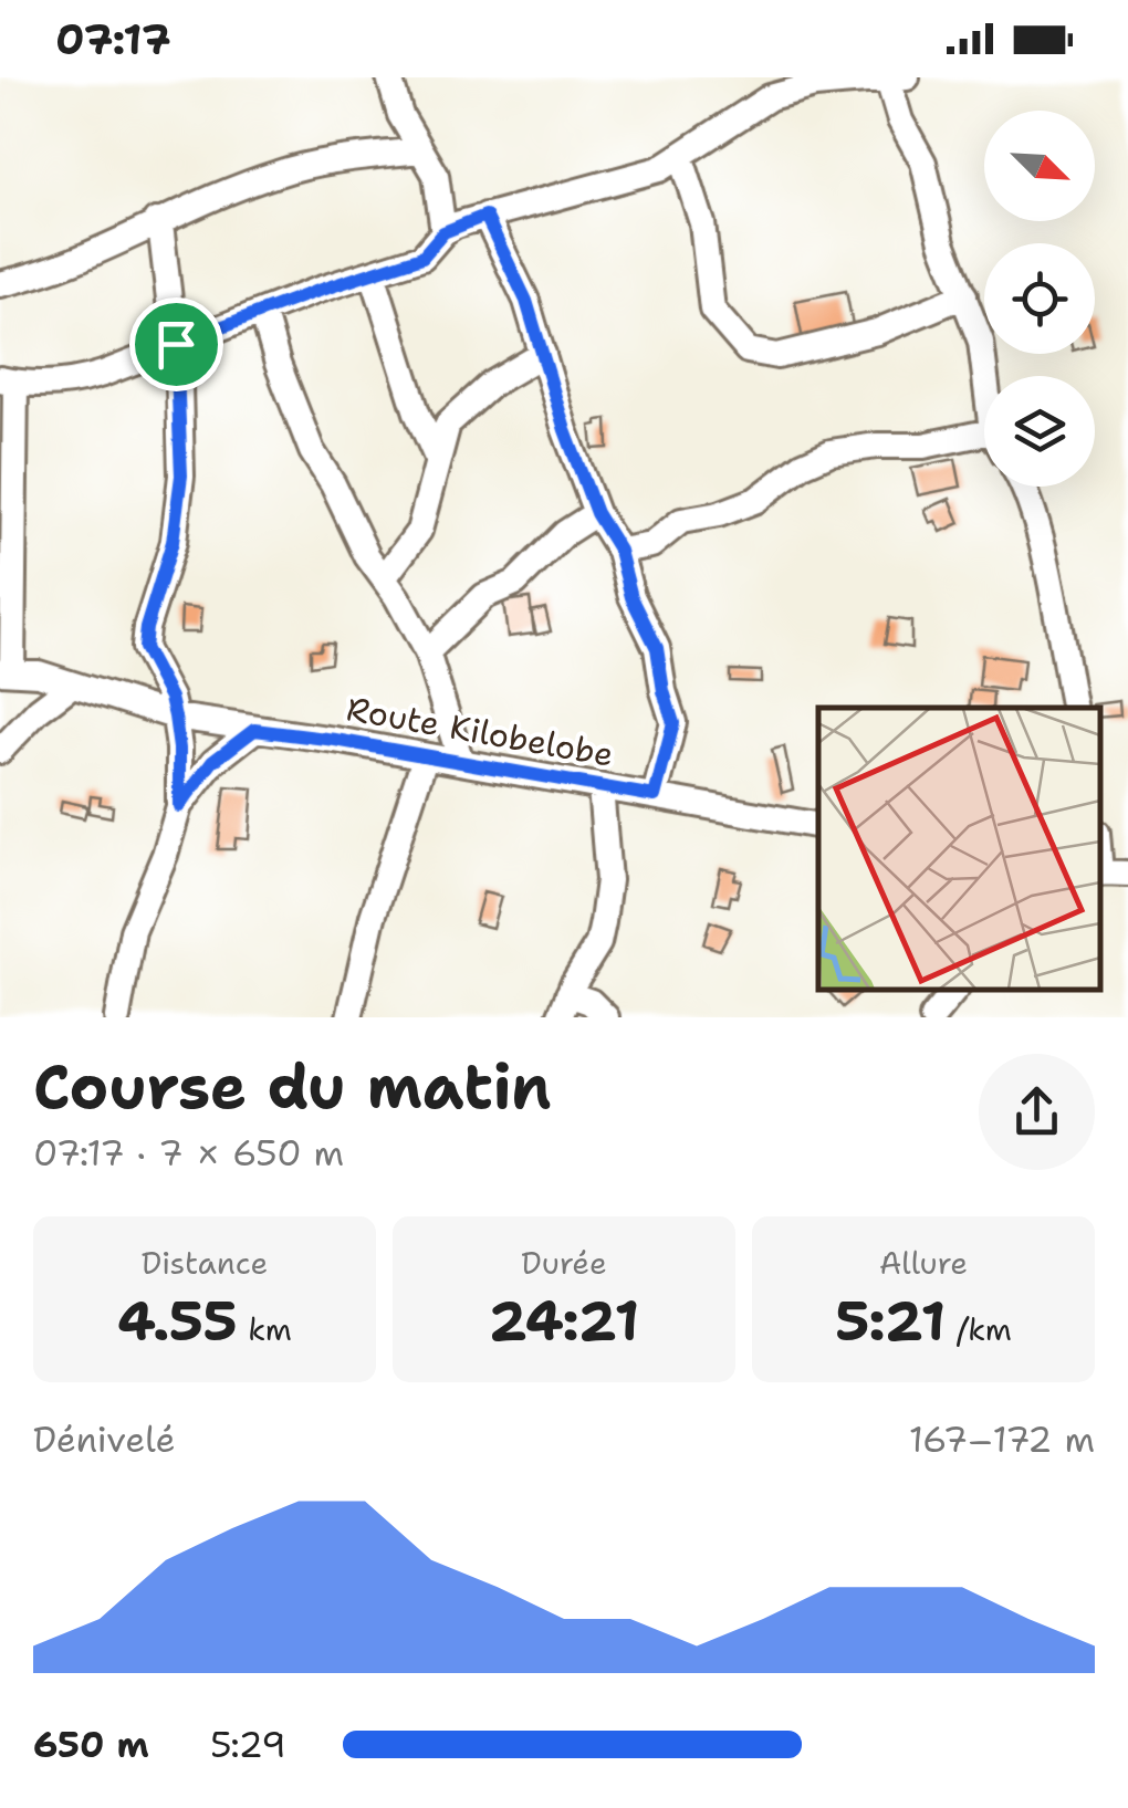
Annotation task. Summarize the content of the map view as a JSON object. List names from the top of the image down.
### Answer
{
  "streets": {
    "street": ["Route Kilobelobe"]
  },
  "north": "bottom right",
  "page": {
    "status": "07:17",
    "heading": ["Course du matin", "07:17 · 7 × 650 m"],
    "stats": [
      ["Distance", "4.55 km"],
      ["Durée", "24:21"],
      ["Allure", "5:21 /km"]
    ],
    "chart": ["Dénivelé", "167–172 m"],
    "list": [
      {
        "name": "650 m",
        "note": "5:29"
      }
    ]
  }
}
